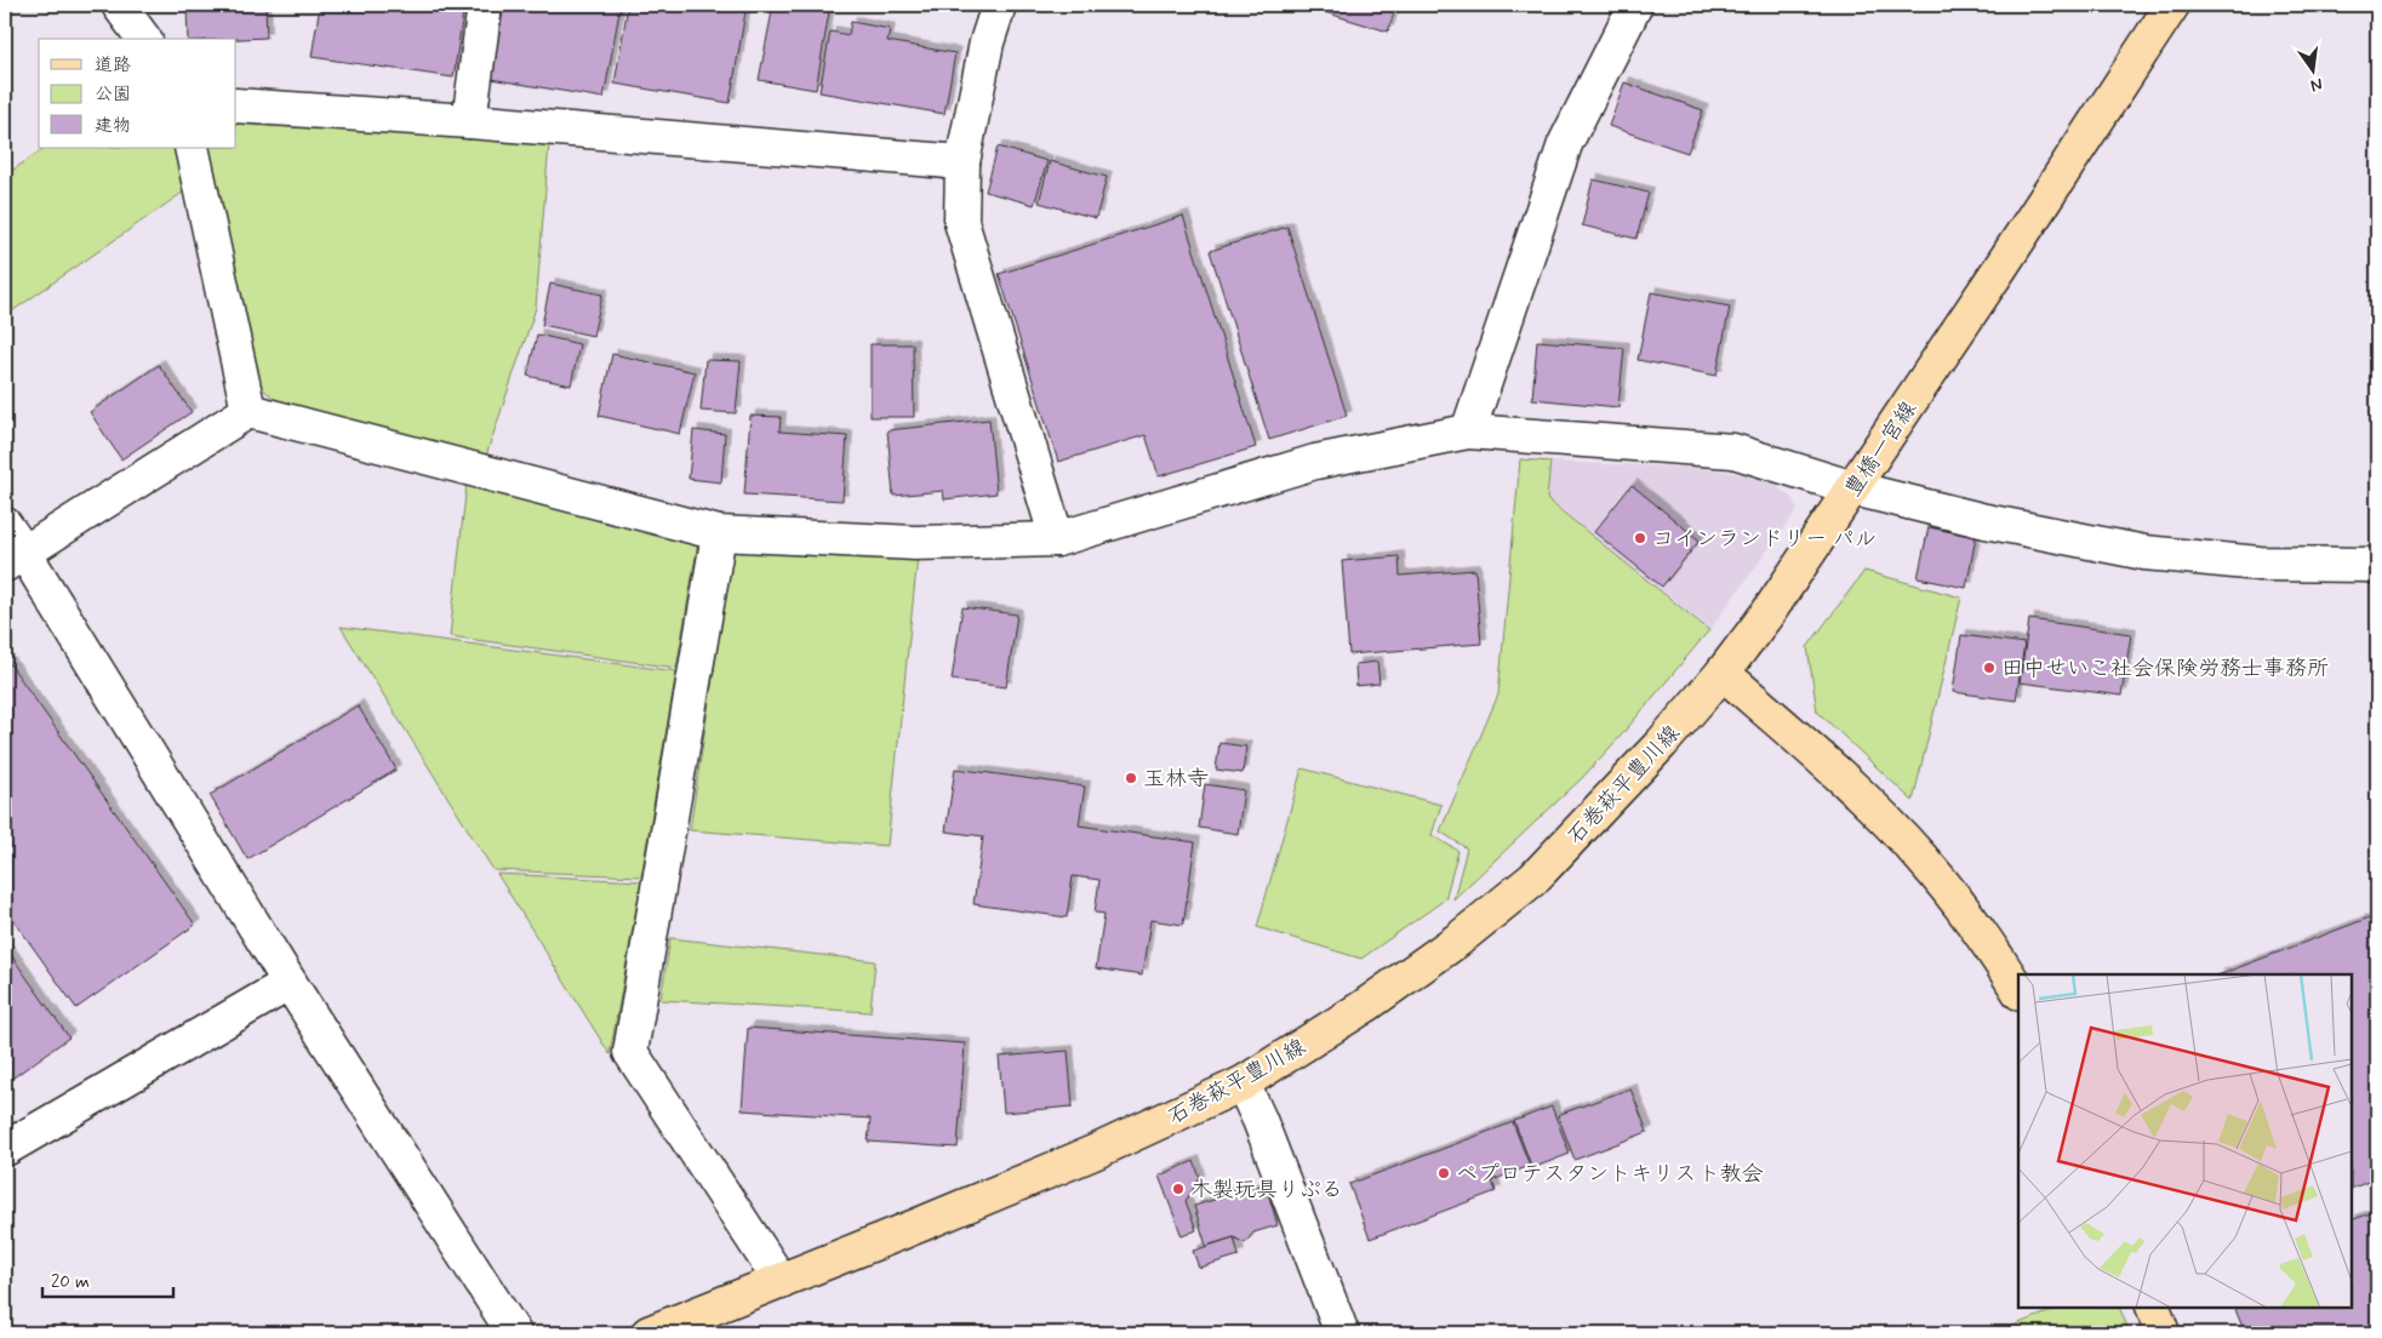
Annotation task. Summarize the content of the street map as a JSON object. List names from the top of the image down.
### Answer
{
  "streets": {
    "main road": ["豊橋一宮線", "石巻萩平豊川線"]
  },
  "crossings": [
    ["豊橋一宮線", "石巻萩平豊川線"]
  ],
  "places": [
    "コインランドリー パル",
    "田中せいこ社会保険労務士事務所",
    "玉林寺",
    "ペプロテスタントキリスト教会",
    "木製玩具りぷる"
  ],
  "legend": ["道路", "公園", "建物"],
  "scale_bar": "20 m",
  "north": "bottom"
}
